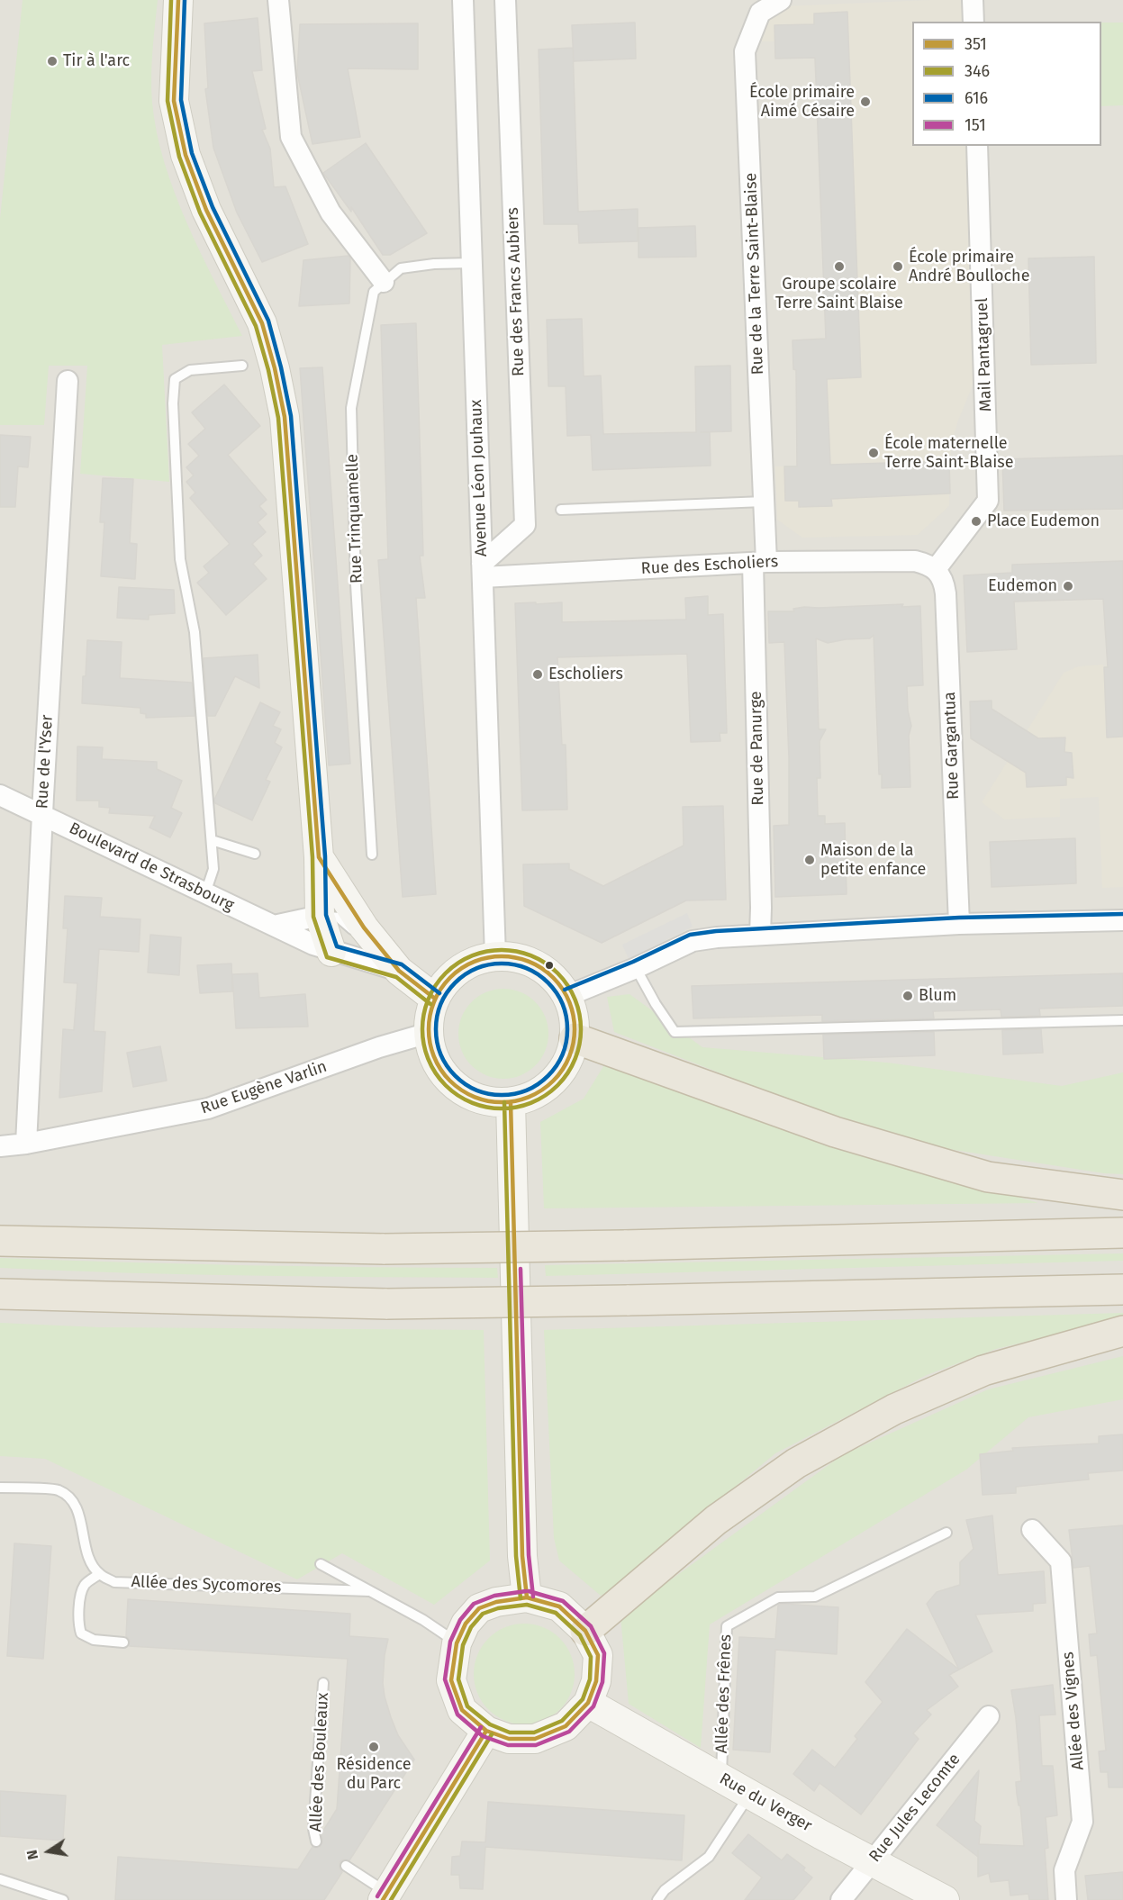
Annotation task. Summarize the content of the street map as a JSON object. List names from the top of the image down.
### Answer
{
  "streets": {
    "street": [
      "Rue de la Terre Saint-Blaise",
      "Rue des Francs Aubiers",
      "Mail Pantagruel",
      "Avenue Léon Jouhaux",
      "Rue des Escholiers",
      "Rue Gargantua",
      "Rue de Panurge",
      "Rue de l'Yser",
      "Boulevard de Strasbourg",
      "Rue Eugène Varlin",
      "Allée des Vignes",
      "Rue du Verger",
      "Rue Jules Lecomte"
    ],
    "lane": [
      "Rue Trinquamelle",
      "Allée des Sycomores",
      "Allée des Frênes",
      "Allée des Bouleaux"
    ]
  },
  "crossings": [
    ["Rue de la Terre Saint-Blaise", "Rue des Escholiers"],
    ["Rue de la Terre Saint-Blaise", "Rue de Panurge"],
    ["Rue des Francs Aubiers", "Avenue Léon Jouhaux"],
    ["Rue des Francs Aubiers", "Rue des Escholiers"],
    ["Mail Pantagruel", "Rue des Escholiers"],
    ["Mail Pantagruel", "Rue Gargantua"],
    ["Avenue Léon Jouhaux", "Rue Trinquamelle"],
    ["Avenue Léon Jouhaux", "Rue des Escholiers"],
    ["Avenue Léon Jouhaux", "Rue Eugène Varlin"],
    ["Rue des Escholiers", "Rue Gargantua"],
    ["Rue des Escholiers", "Rue de Panurge"],
    ["Rue de l'Yser", "Boulevard de Strasbourg"],
    ["Rue de l'Yser", "Rue Eugène Varlin"],
    ["Allée des Sycomores", "Rue du Verger"],
    ["Allée des Frênes", "Rue du Verger"],
    ["Rue du Verger", "Rue Jules Lecomte"]
  ],
  "places": [
    "Tir à l'arc",
    "École primaire Aimé Césaire",
    "Groupe scolaire Terre Saint Blaise",
    "École primaire André Boulloche",
    "École maternelle Terre Saint-Blaise",
    "Place Eudemon",
    "Eudemon",
    "Escholiers",
    "Maison de la petite enfance",
    "Blum",
    "Résidence du Parc"
  ],
  "lines": [
    "transit line 351",
    "transit line 346",
    "transit line 616",
    "transit line 151"
  ],
  "legend": [
    "351",
    "346",
    "616",
    "151"
  ],
  "north": "left"
}
